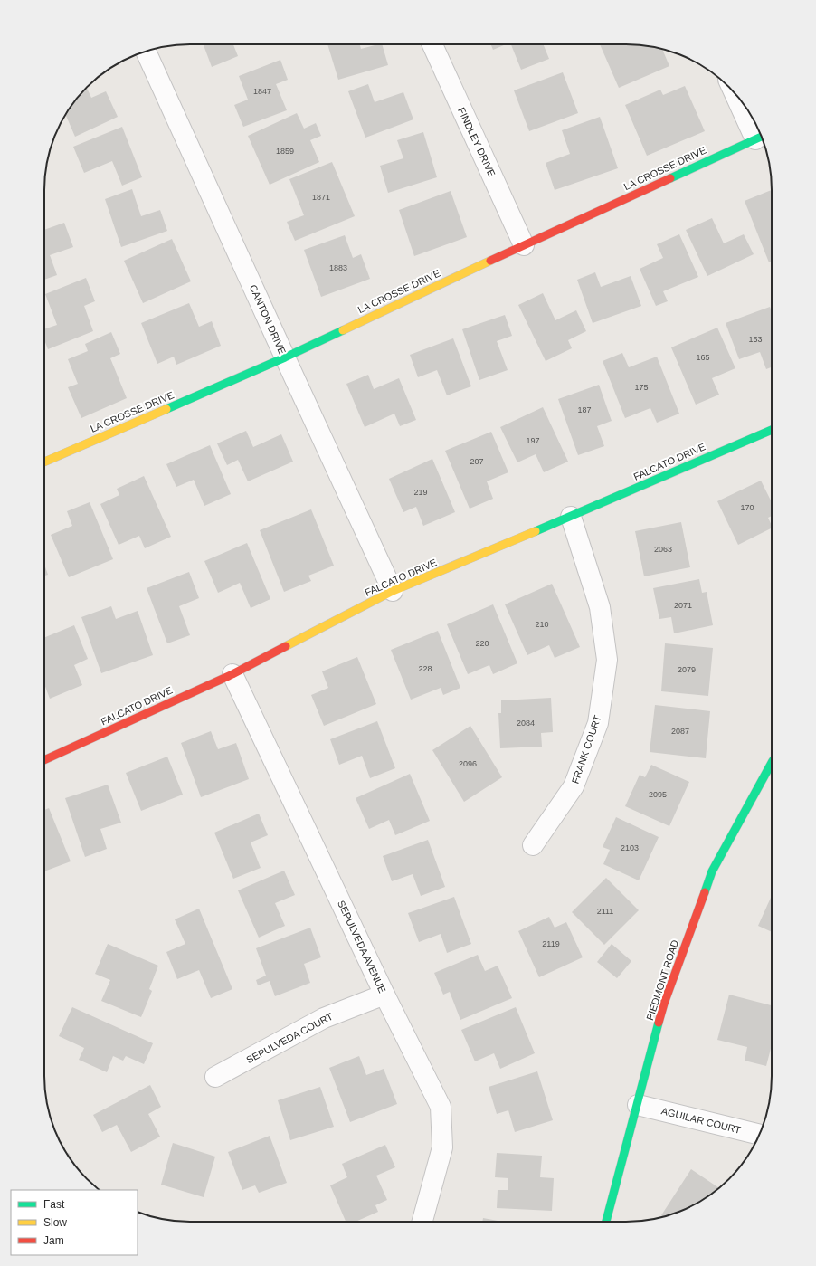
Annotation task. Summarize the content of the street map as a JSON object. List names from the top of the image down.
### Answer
{
  "streets": {
    "street": [
      "FINDLEY DRIVE",
      "LA CROSSE DRIVE",
      "CANTON DRIVE",
      "FALCATO DRIVE",
      "FRANK COURT",
      "SEPULVEDA AVENUE",
      "PIEDMONT ROAD",
      "SEPULVEDA COURT",
      "AGUILAR COURT"
    ]
  },
  "crossings": [
    ["FINDLEY DRIVE", "LA CROSSE DRIVE"],
    ["LA CROSSE DRIVE", "CANTON DRIVE"],
    ["CANTON DRIVE", "FALCATO DRIVE"],
    ["FALCATO DRIVE", "FRANK COURT"],
    ["FALCATO DRIVE", "SEPULVEDA AVENUE"],
    ["SEPULVEDA AVENUE", "SEPULVEDA COURT"],
    ["PIEDMONT ROAD", "AGUILAR COURT"]
  ],
  "house_numbers": [
    "1847",
    "1859",
    "1871",
    "1883",
    "153",
    "165",
    "175",
    "187",
    "197",
    "207",
    "219",
    "170",
    "2063",
    "2071",
    "210",
    "220",
    "228",
    "2079",
    "2084",
    "2087",
    "2096",
    "2095",
    "2103",
    "2111",
    "2119"
  ],
  "legend": ["Fast", "Slow", "Jam"]
}
